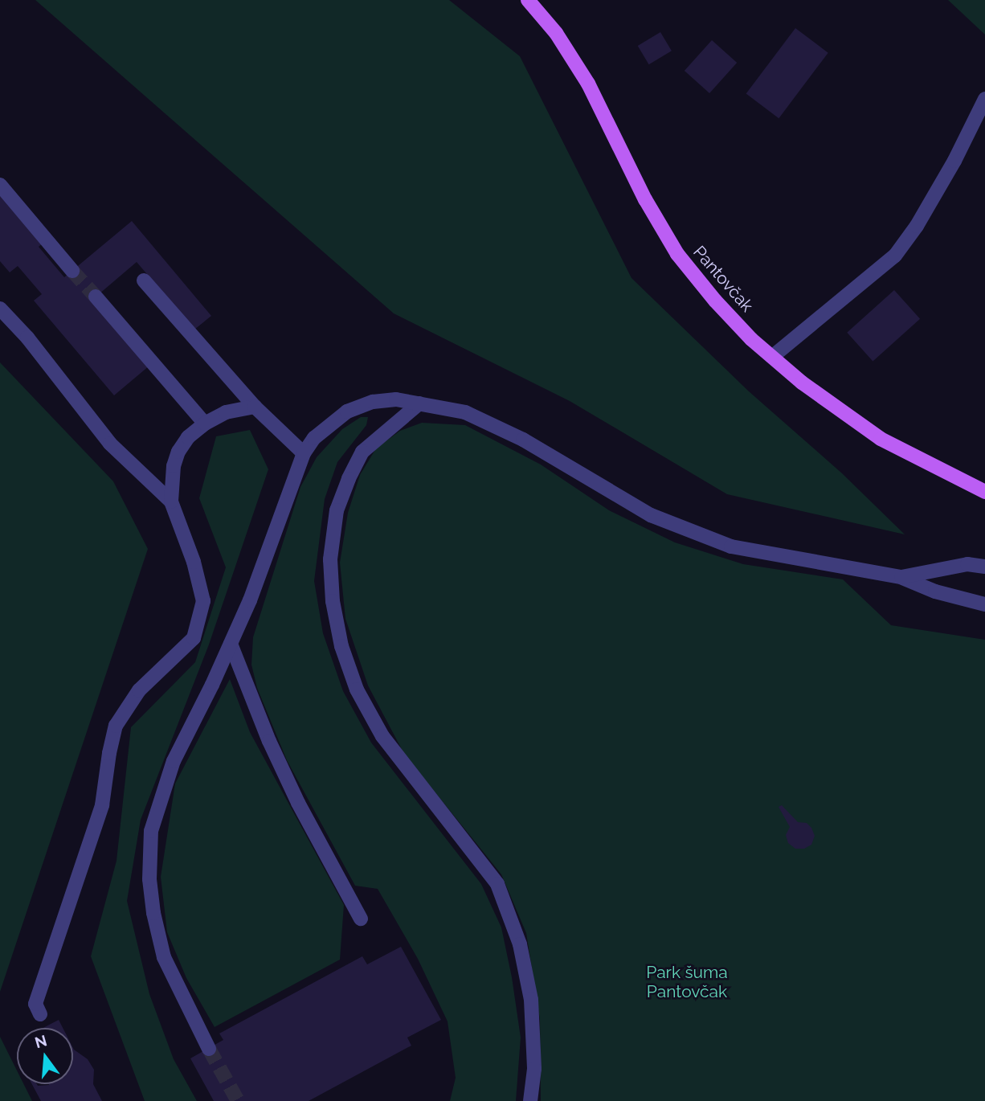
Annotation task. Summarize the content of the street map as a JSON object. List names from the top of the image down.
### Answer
{
  "streets": {
    "main road": ["Pantovčak"]
  },
  "parks": ["Park šuma Pantovčak"],
  "north": "top"
}
